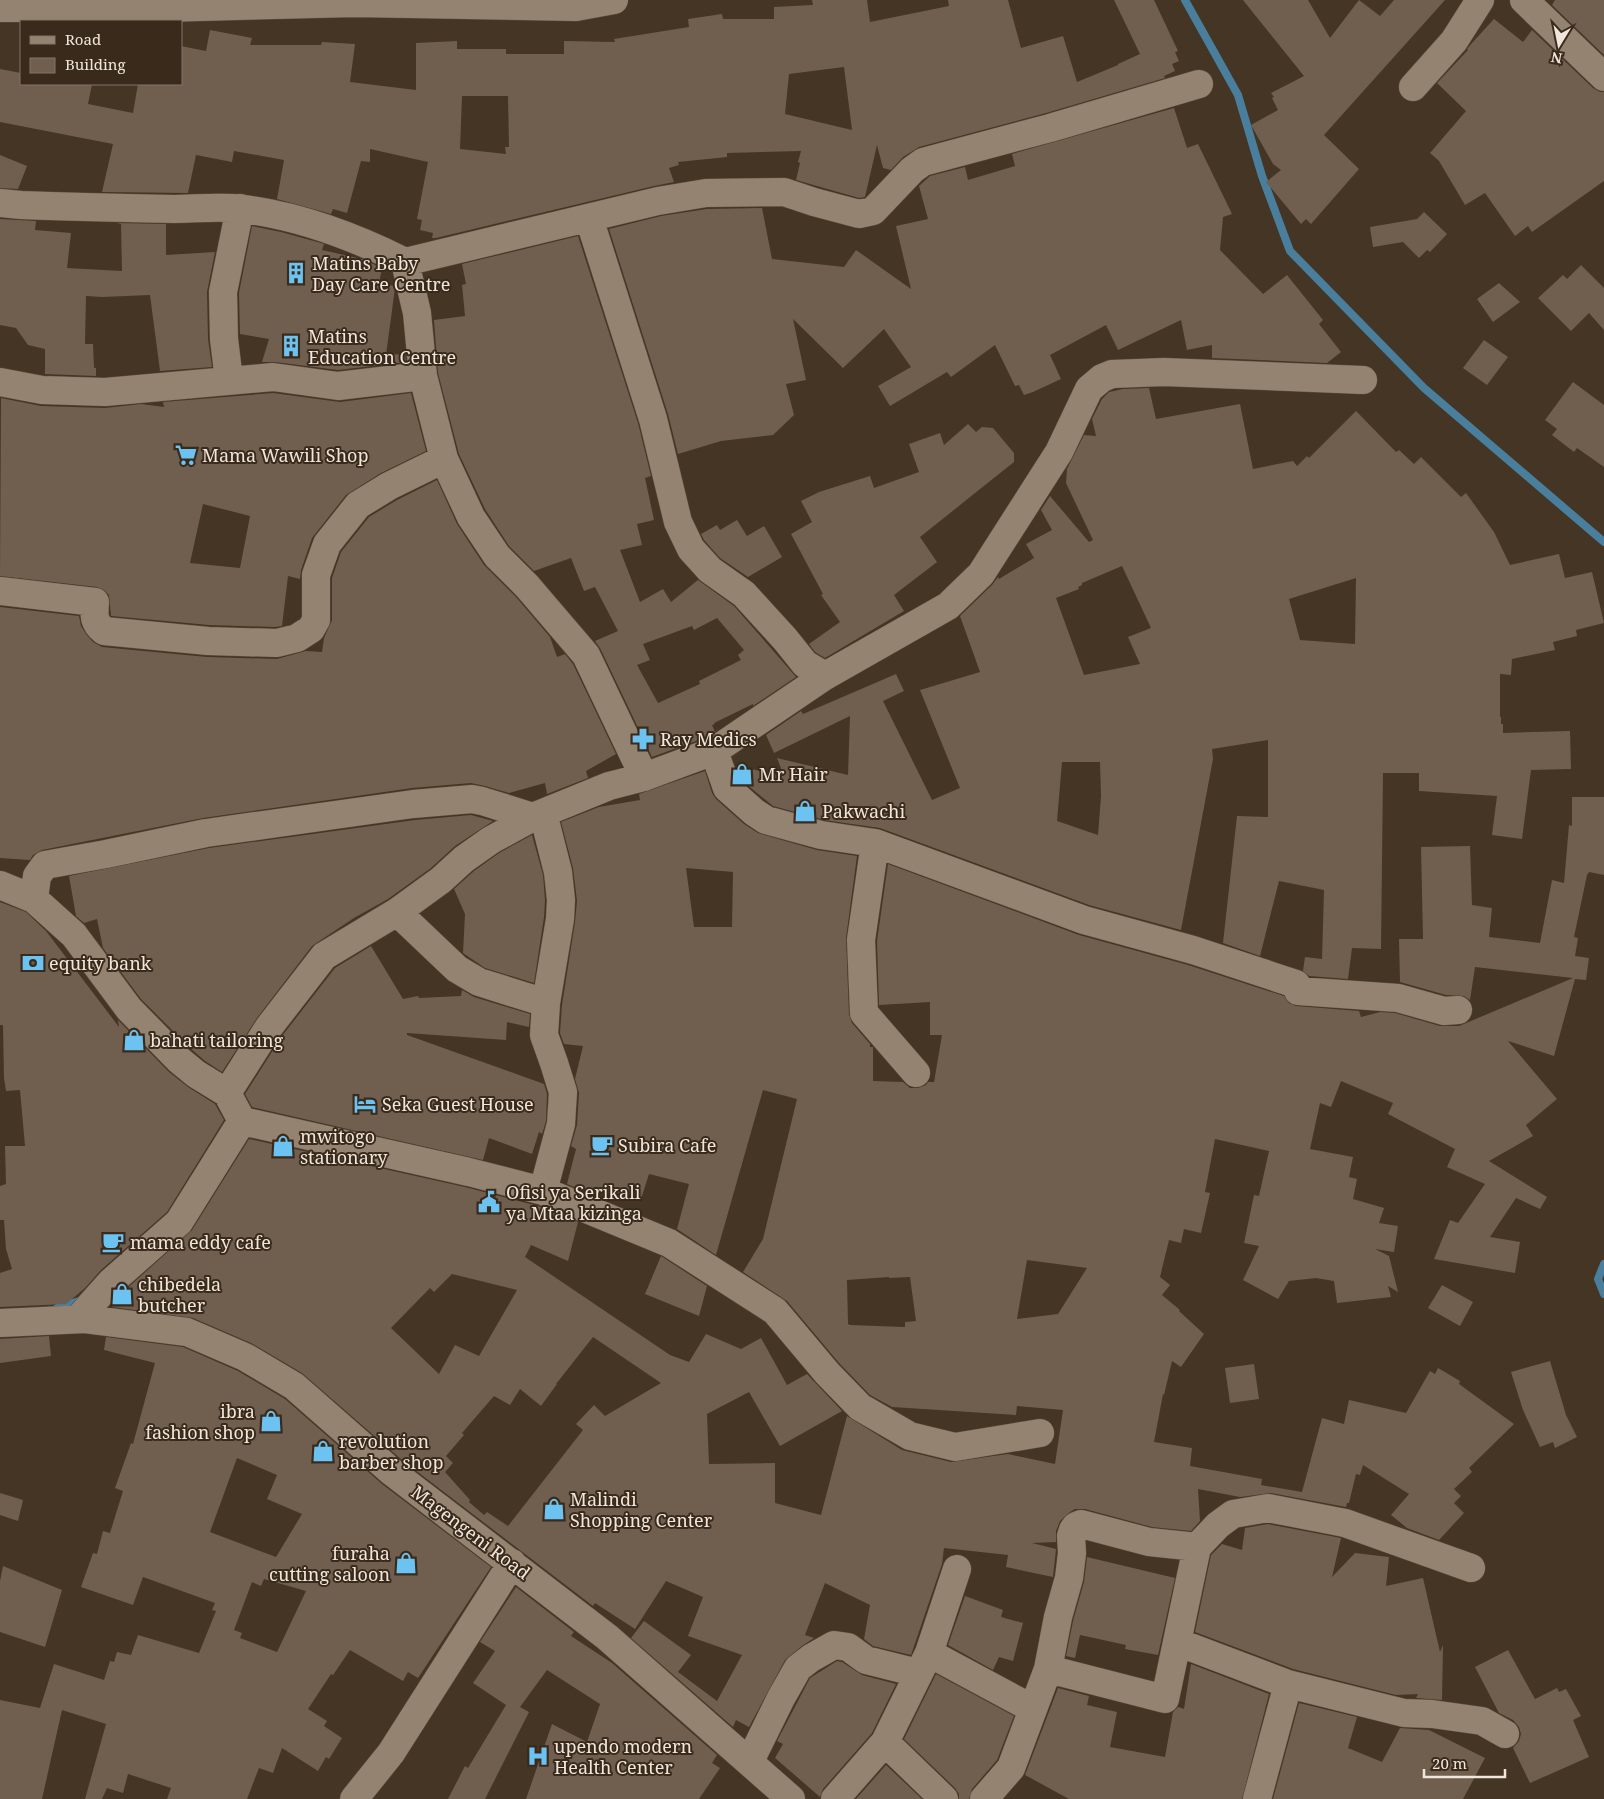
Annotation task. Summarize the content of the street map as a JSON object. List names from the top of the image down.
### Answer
{
  "streets": {
    "street": ["Magengeni Road"]
  },
  "places": {
    "building": ["Matins Baby Day Care Centre", "Matins Education Centre"],
    "supermarket": ["Mama Wawili Shop"],
    "pharmacy": ["Ray Medics"],
    "shop": [
      "Mr Hair",
      "Pakwachi",
      "bahati tailoring",
      "mwitogo stationary",
      "chibedela butcher",
      "ibra fashion shop",
      "revolution barber shop",
      "Malindi Shopping Center",
      "furaha cutting saloon"
    ],
    "bank": ["equity bank"],
    "hotel": ["Seka Guest House"],
    "cafe": ["Subira Cafe", "mama eddy cafe"],
    "public building": ["Ofisi ya Serikali ya Mtaa kizinga"],
    "hospital": ["upendo modern Health Center"]
  },
  "legend": ["Road", "Building"],
  "scale_bar": "20 m",
  "north": "bottom"
}
